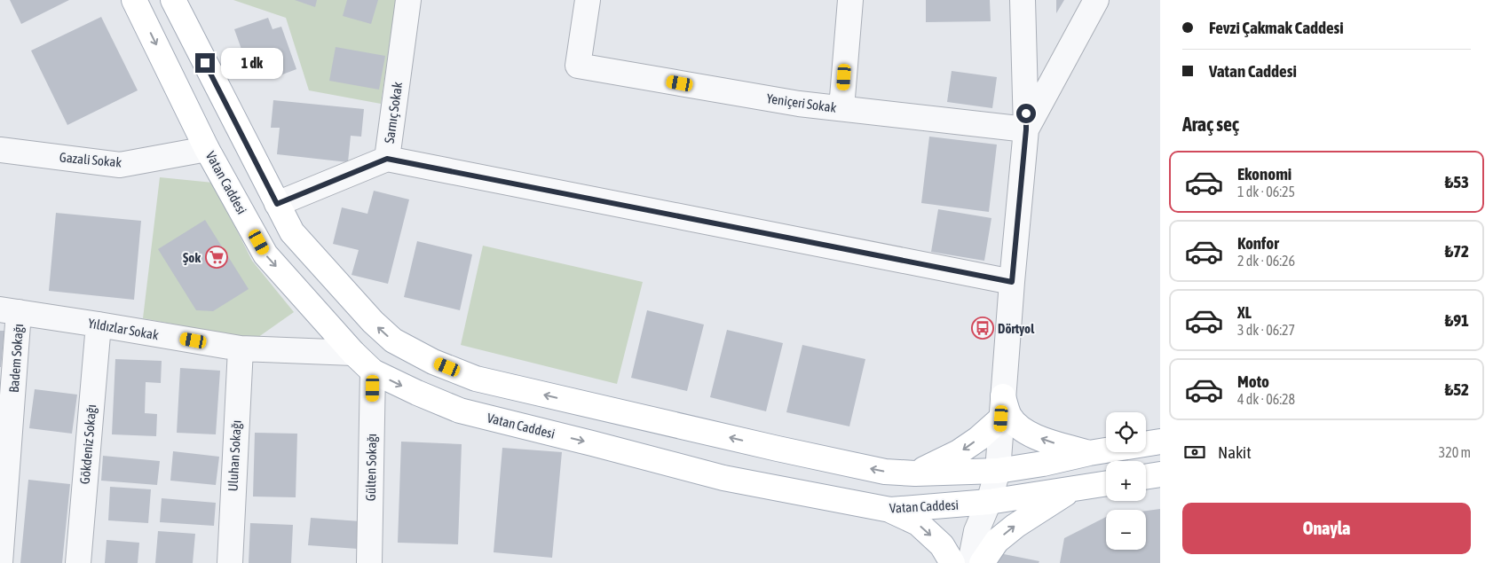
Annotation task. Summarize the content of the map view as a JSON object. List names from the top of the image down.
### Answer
{
  "streets": {
    "main road": ["Vatan Caddesi"],
    "street": [
      "Yeniçeri Sokak",
      "Sarnıç Sokak",
      "Gazali Sokak",
      "Yıldızlar Sokak",
      "Badem Sokağı",
      "Gökdeniz Sokağı",
      "Uluhan Sokağı",
      "Gülten Sokağı"
    ]
  },
  "crossings": [
    ["Gazali Sokak", "Vatan Caddesi"],
    ["Vatan Caddesi", "Yıldızlar Sokak"],
    ["Vatan Caddesi", "Gülten Sokağı"],
    ["Yıldızlar Sokak", "Badem Sokağı"],
    ["Yıldızlar Sokak", "Gökdeniz Sokağı"],
    ["Yıldızlar Sokak", "Uluhan Sokağı"]
  ],
  "places": {
    "supermarket": ["Şok"],
    "bus stop": ["Dörtyol"]
  },
  "page": {
    "banner": ["Fevzi Çakmak Caddesi", "Vatan Caddesi"],
    "bubble": "1 dk",
    "heading": "Araç seç",
    "list": [
      {
        "name": "Ekonomi",
        "note": "1 dk · 06:25",
        "value": "₺53"
      },
      {
        "name": "Konfor",
        "note": "2 dk · 06:26",
        "value": "₺72"
      },
      {
        "name": "XL",
        "note": "3 dk · 06:27",
        "value": "₺91"
      },
      {
        "name": "Moto",
        "note": "4 dk · 06:28",
        "value": "₺52"
      }
    ],
    "map_buttons": ["+", "−"],
    "pay": ["Nakit", "320 m"],
    "buttons": "Onayla"
  }
}
